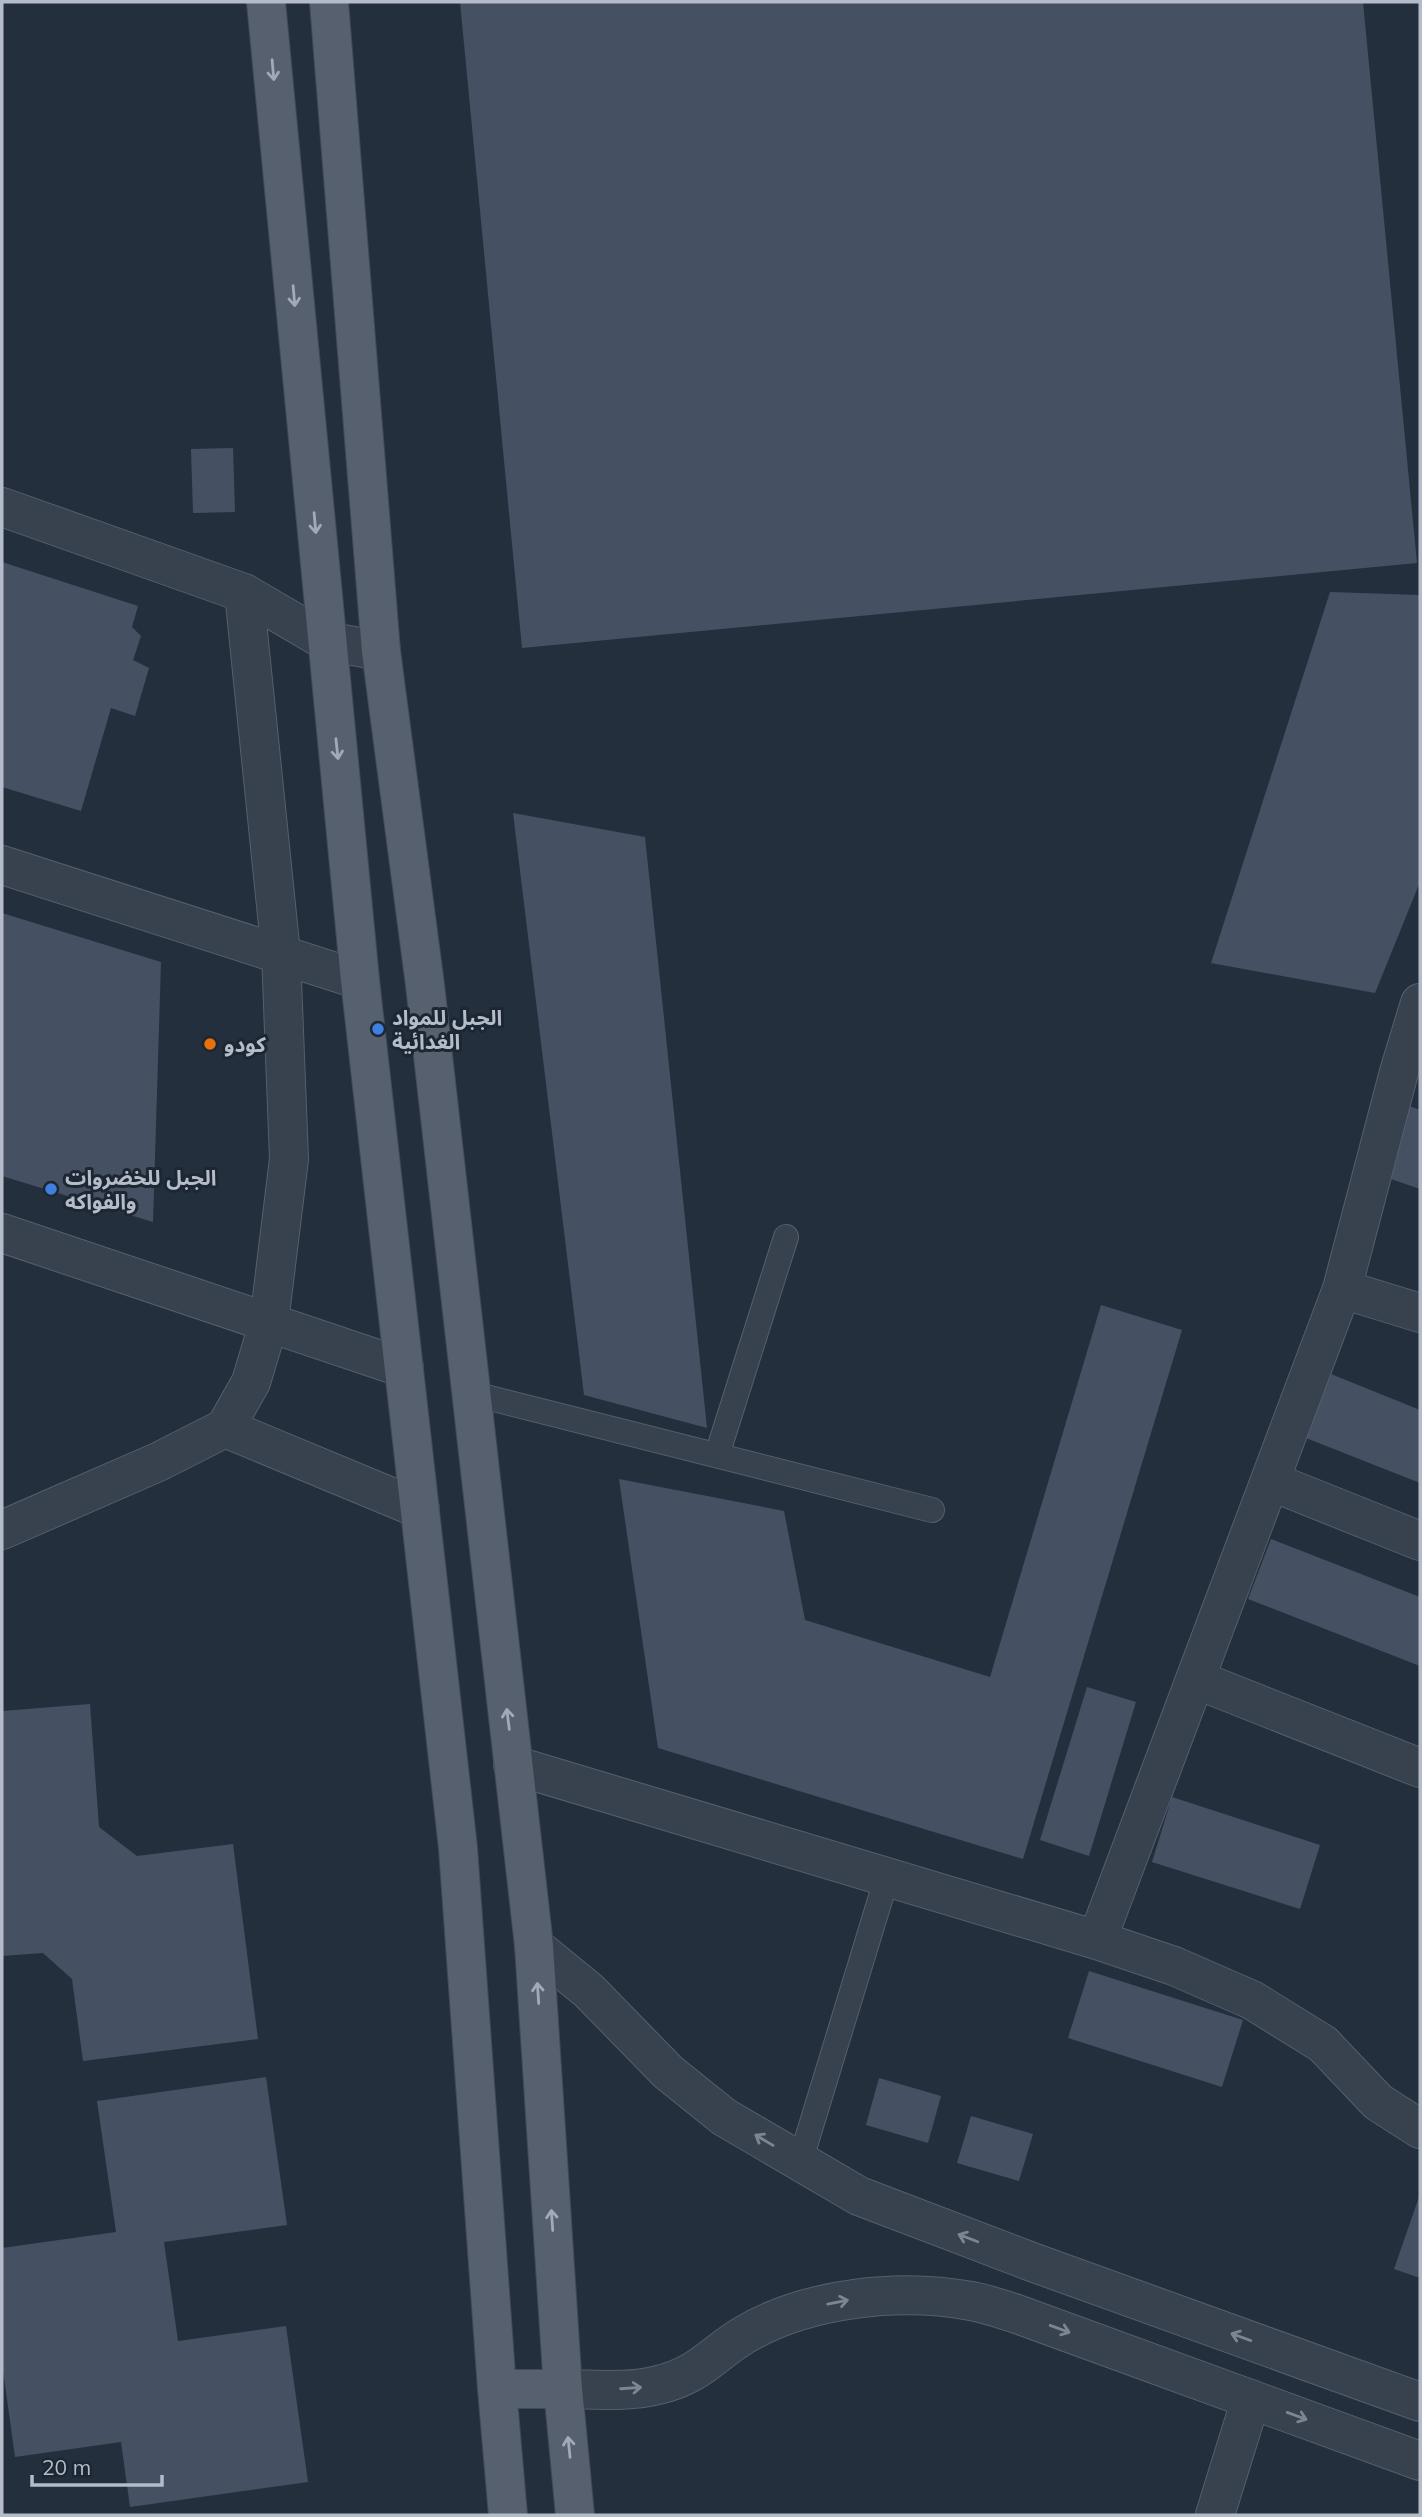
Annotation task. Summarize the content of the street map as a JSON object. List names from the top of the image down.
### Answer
{
  "places": ["الجبل للمواد الغدائية", "كودو", "الجبل للخضروات والفواكه"],
  "scale_bar": "20 m"
}
